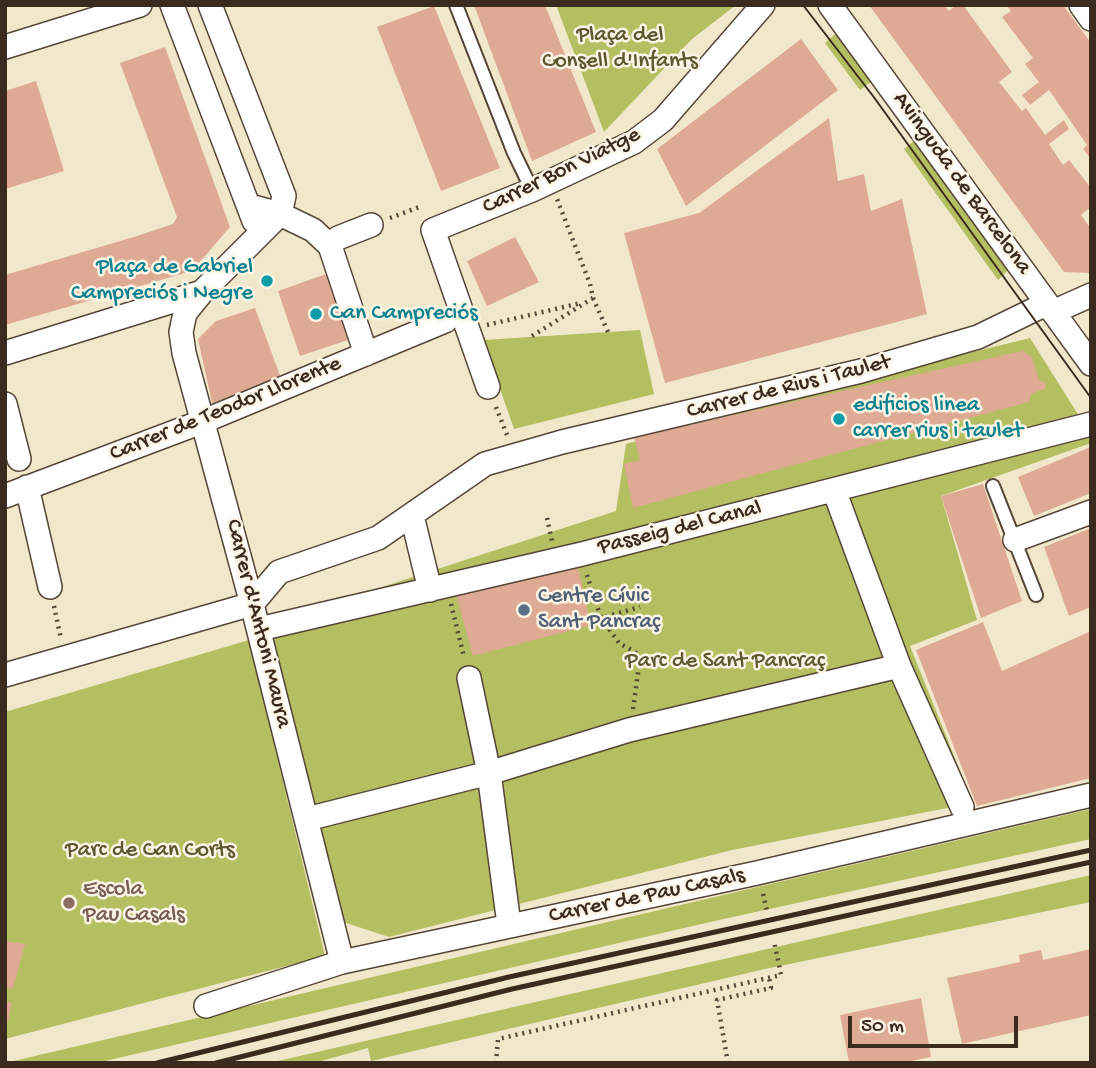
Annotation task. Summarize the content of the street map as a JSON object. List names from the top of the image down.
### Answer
{
  "streets": {
    "street": [
      "Carrer Bon Viatge",
      "Avinguda de Barcelona",
      "Carrer de Rius i Taulet",
      "Carrer de Teodor Llorente",
      "Passeig del Canal",
      "Carrer d'Antoni Maura",
      "Carrer de Pau Casals"
    ]
  },
  "crossings": [
    ["Carrer Bon Viatge", "Carrer de Teodor Llorente"],
    ["Avinguda de Barcelona", "Carrer de Rius i Taulet"],
    ["Carrer de Rius i Taulet", "Carrer d'Antoni Maura"],
    ["Carrer de Teodor Llorente", "Carrer d'Antoni Maura"],
    ["Carrer d'Antoni Maura", "Carrer de Pau Casals"]
  ],
  "parks": ["Plaça del Consell d'Infants", "Parc de Sant Pancraç", "Parc de Can Corts"],
  "places": [
    "Plaça de Gabriel Campreciós i Negre",
    "Can Campreciós",
    "edificios linea carrer rius i taulet",
    "Centre Cívic Sant Pancraç",
    "Escola Pau Casals"
  ],
  "scale_bar": "50 m"
}
